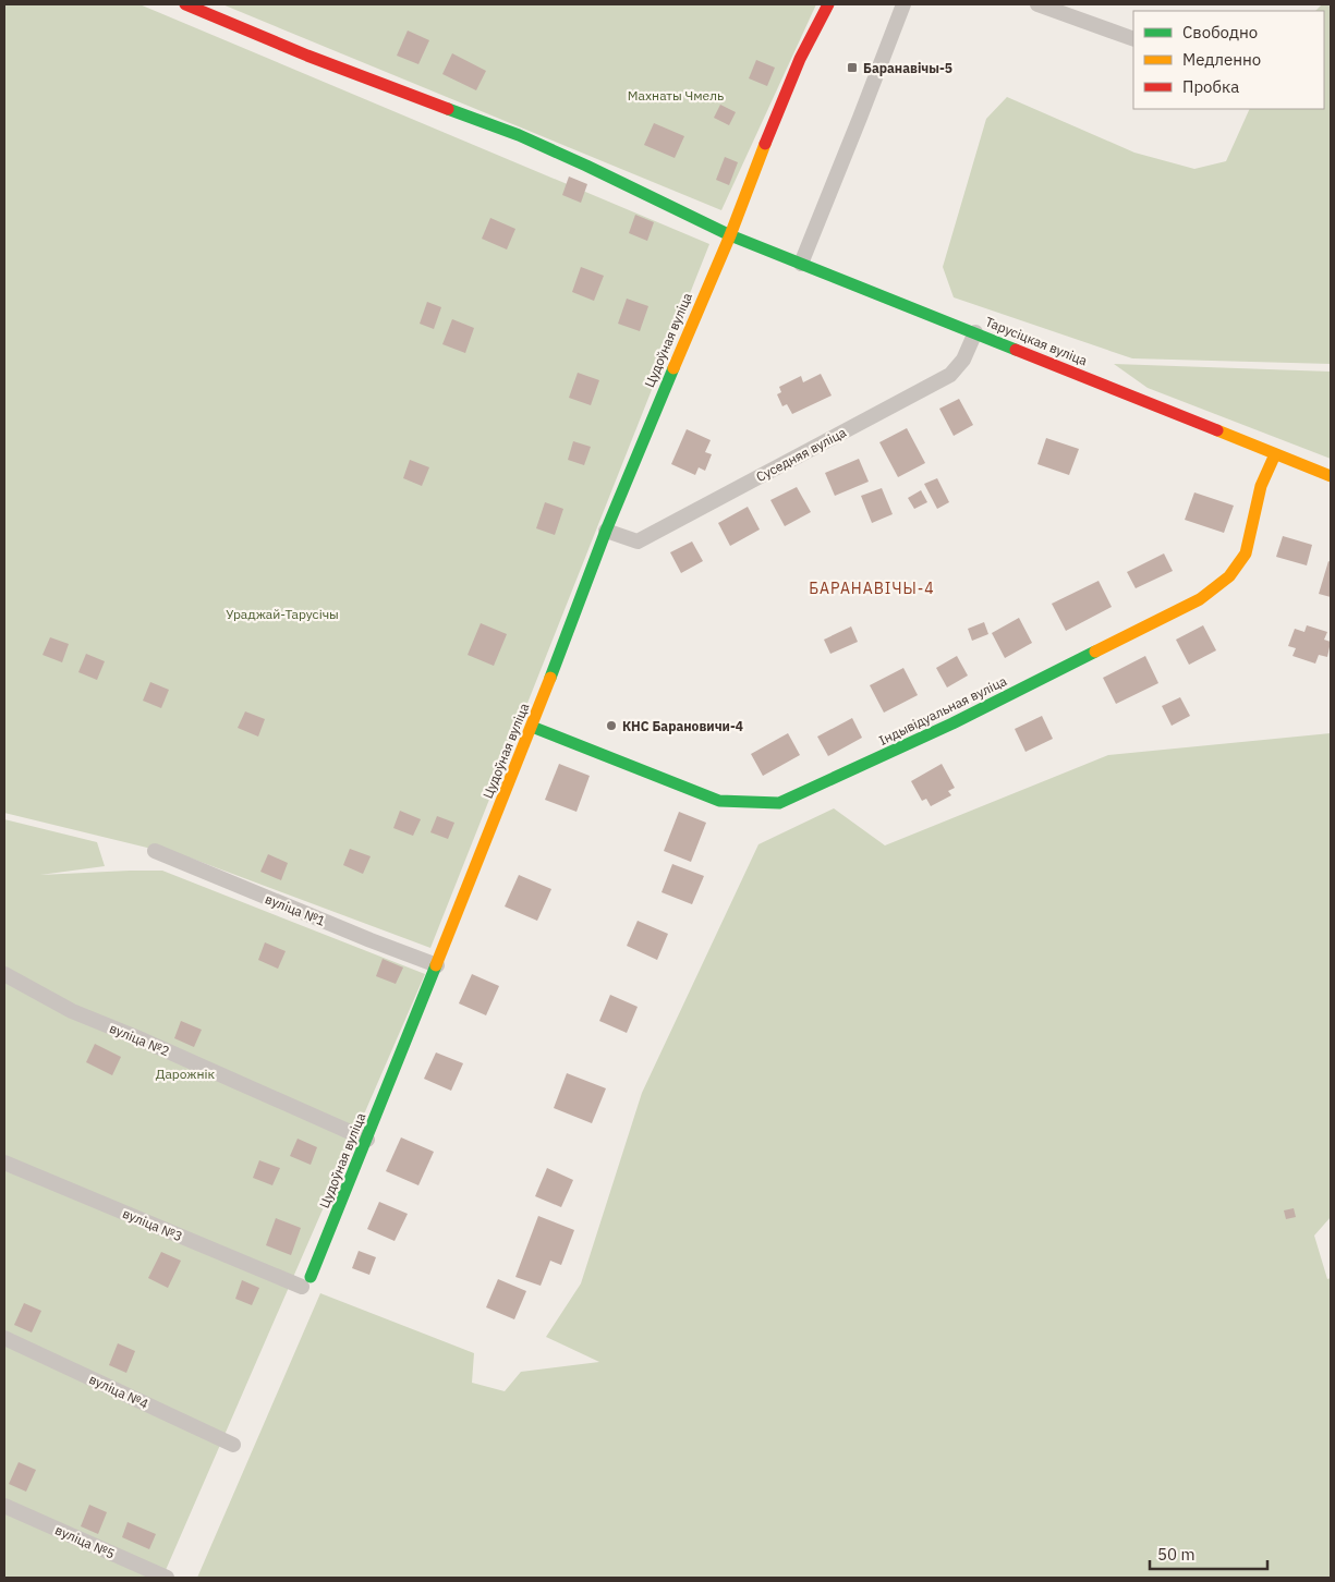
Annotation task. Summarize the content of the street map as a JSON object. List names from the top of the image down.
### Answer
{
  "streets": {
    "street": [
      "Цудоўная вуліца",
      "Тарусіцкая вуліца",
      "Суседняя вуліца",
      "Індывідуальная вуліца",
      "вуліца №1",
      "вуліца №2",
      "вуліца №3",
      "вуліца №4",
      "вуліца №5"
    ]
  },
  "crossings": [
    ["Цудоўная вуліца", "Тарусіцкая вуліца"],
    ["Цудоўная вуліца", "Суседняя вуліца"],
    ["Цудоўная вуліца", "Індывідуальная вуліца"],
    ["Цудоўная вуліца", "вуліца №1"],
    ["Цудоўная вуліца", "вуліца №2"],
    ["Цудоўная вуліца", "вуліца №3"],
    ["Тарусіцкая вуліца", "Суседняя вуліца"],
    ["Тарусіцкая вуліца", "Індывідуальная вуліца"]
  ],
  "districts": ["БАРАНАВІЧЫ-4"],
  "parks": ["Махнаты Чмель", "Ураджай-Тарусічы", "Дарожнік"],
  "places": {
    "transit": ["Баранавічы-5"],
    "other": ["КНС Барановичи-4"]
  },
  "legend": ["Свободно", "Медленно", "Пробка"],
  "scale_bar": "50 m"
}
